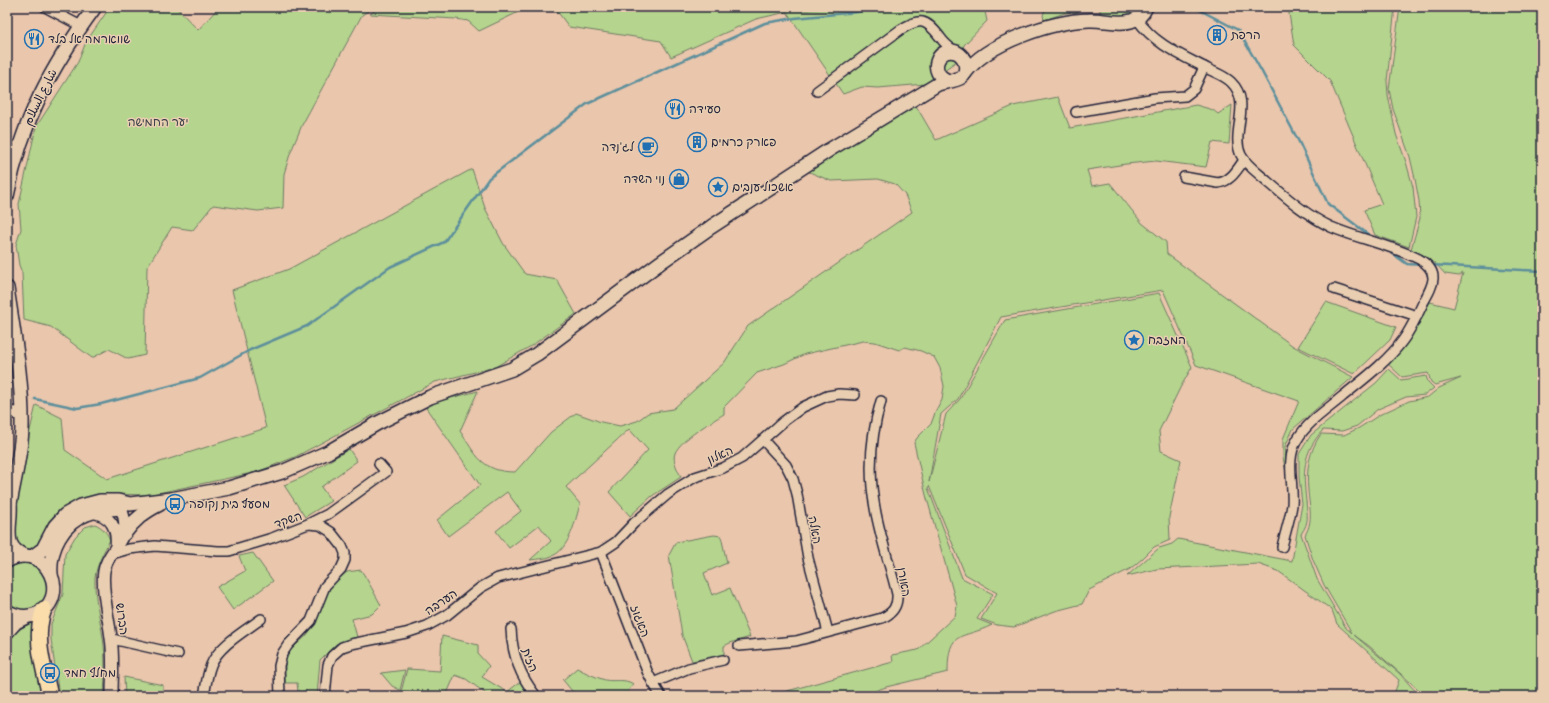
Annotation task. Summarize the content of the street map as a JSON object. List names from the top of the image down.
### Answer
{
  "streets": {
    "main road": ["شارع السلام"],
    "street": [
      "האלון",
      "השקד",
      "האלה",
      "האורן",
      "הערבה",
      "הברוש",
      "האגוז",
      "הזית"
    ]
  },
  "crossings": [
    ["האלון", "האלה"],
    ["האלון", "הערבה"],
    ["האלון", "האגוז"],
    ["השקד", "הברוש"],
    ["האלה", "האורן"],
    ["הערבה", "האגוז"]
  ],
  "parks": ["יער החמישה"],
  "places": {
    "building": ["הרפת", "פארק כרמים"],
    "restaurant": ["שווארמה אל בלד", "סעידה"],
    "cafe": ["לג'נדה"],
    "shop": ["נוי השדה"],
    "place": ["אשכול ענבים", "המזבח"],
    "bus stop": ["מסעף בית נקופה", "מחלף חמד"]
  }
}
